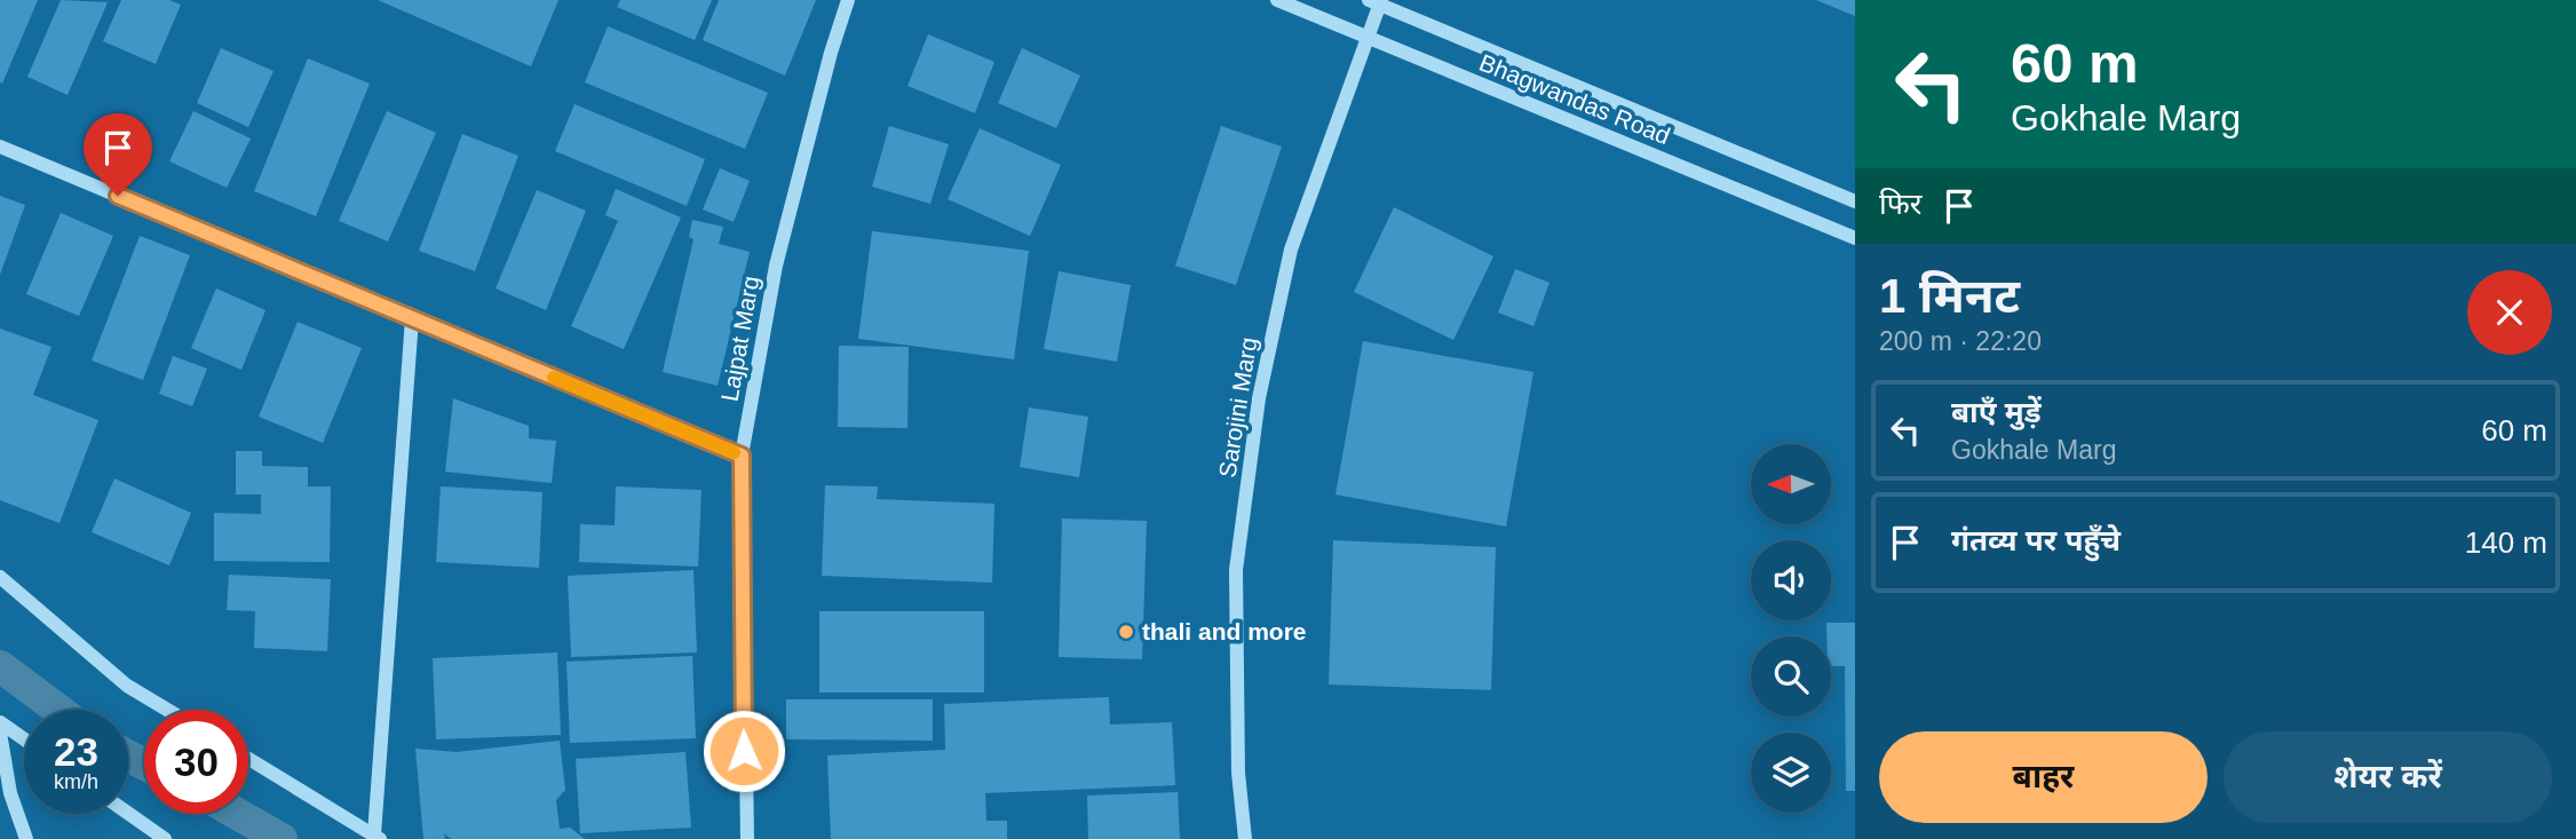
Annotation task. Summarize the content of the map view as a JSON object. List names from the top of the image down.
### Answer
{
  "streets": {
    "street": ["Bhagwandas Road", "Lajpat Marg", "Sarojini Marg"]
  },
  "crossings": [
    ["Bhagwandas Road", "Sarojini Marg"]
  ],
  "places": ["thali and more"],
  "north": "left",
  "page": {
    "turn": ["60 m", "Gokhale Marg"],
    "then": "फिर",
    "heading": ["1 मिनट", "200 m · 22:20"],
    "list": [
      {
        "name": "बाएँ मुड़ें",
        "note": "Gokhale Marg",
        "value": "60 m"
      },
      {
        "name": "गंतव्य पर पहुँचे",
        "value": "140 m"
      }
    ],
    "speed": "23 km/h",
    "limit": "30",
    "buttons": ["बाहर", "शेयर करें"]
  }
}
